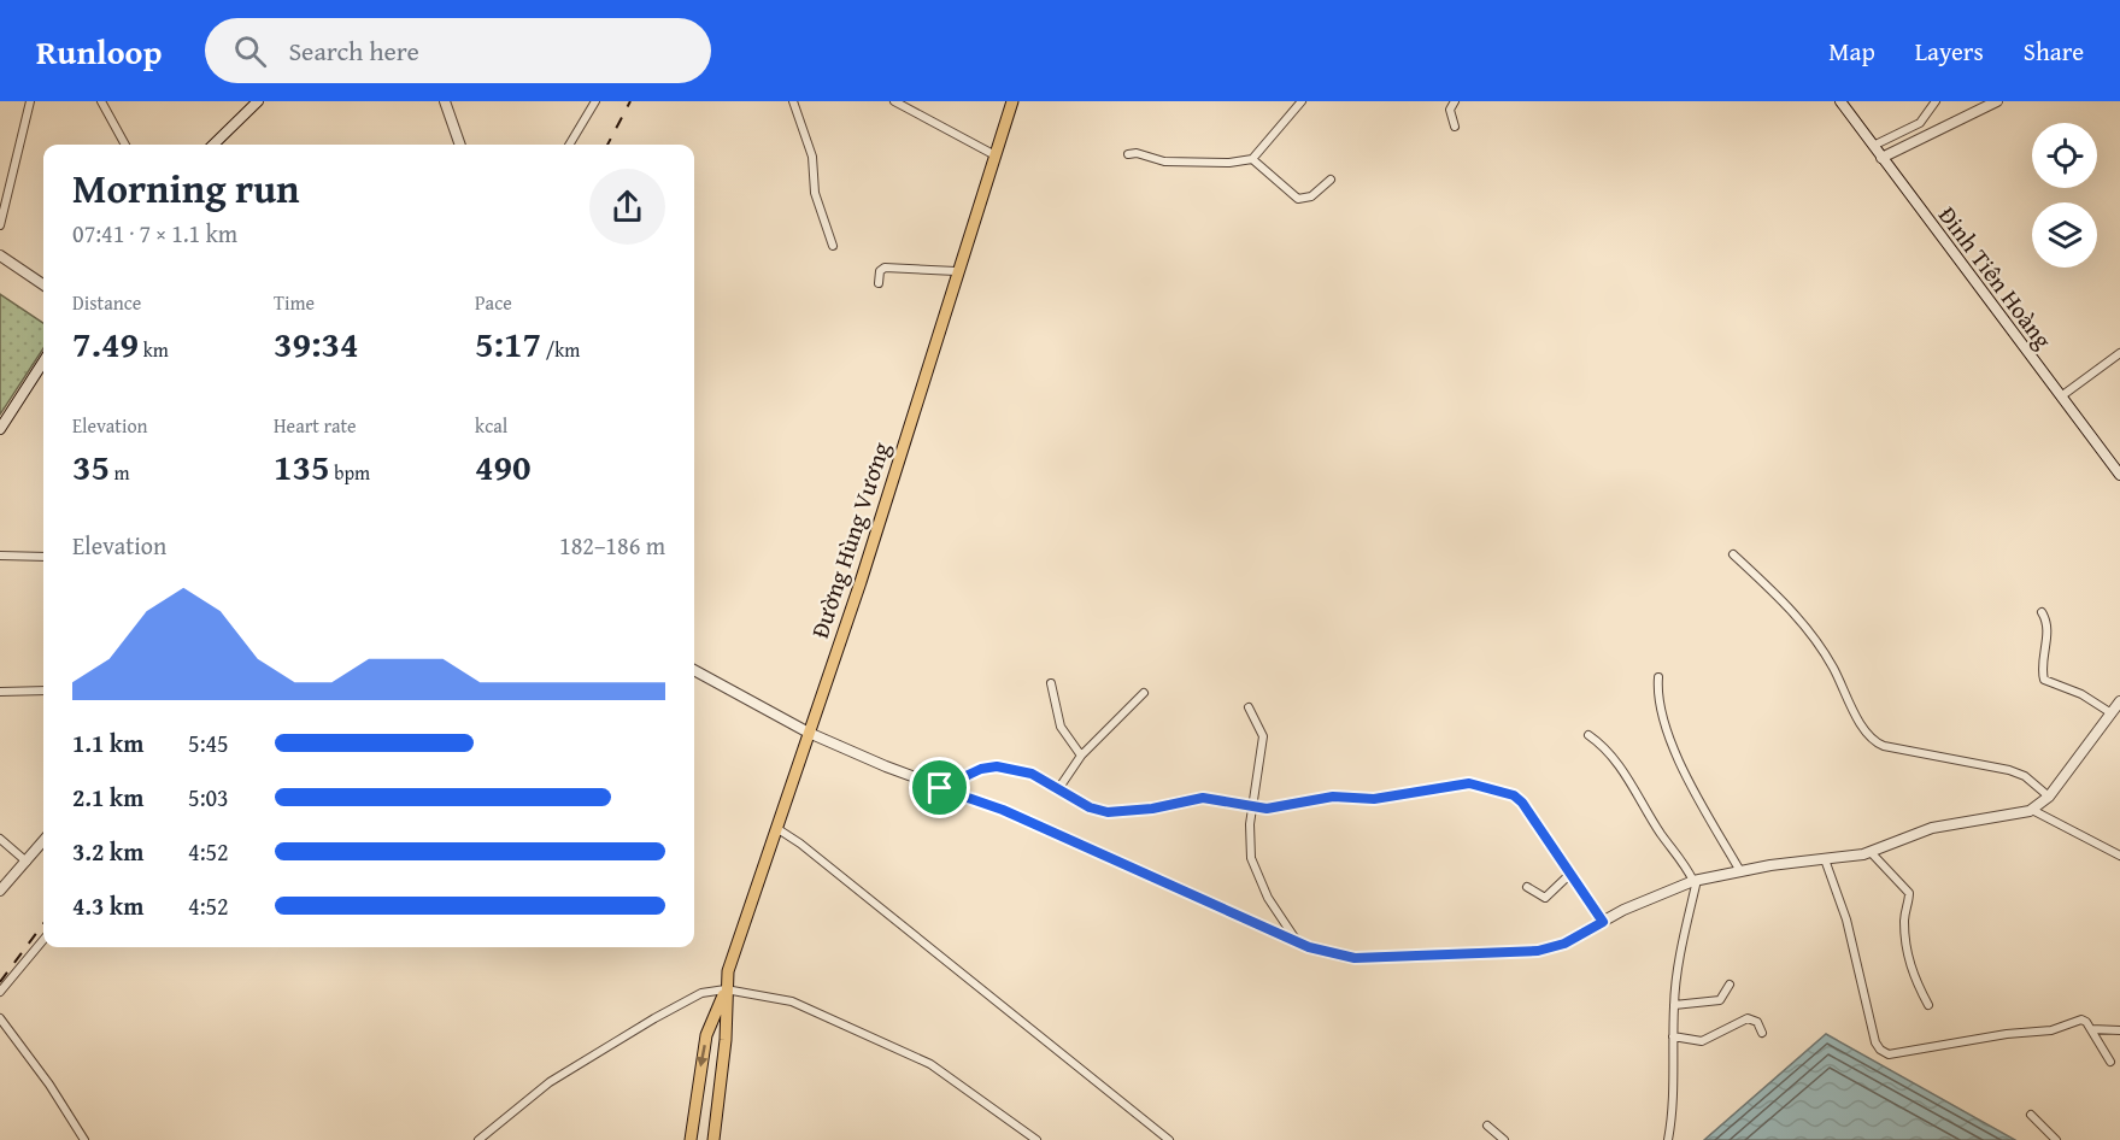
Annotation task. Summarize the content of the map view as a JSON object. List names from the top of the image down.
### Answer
{
  "streets": {
    "main road": ["Đinh Tiên Hoàng", "Đường Hùng Vương"]
  },
  "page": {
    "header": "Runloop",
    "search": "Search here",
    "nav": ["Map", "Layers", "Share"],
    "heading": ["Morning run", "07:41 · 7 × 1.1 km"],
    "stats": [
      ["Distance", "7.49 km"],
      ["Time", "39:34"],
      ["Pace", "5:17 /km"],
      ["Elevation", "35 m"],
      ["Heart rate", "135 bpm"],
      ["kcal", "490"]
    ],
    "chart": ["Elevation", "182–186 m"],
    "list": [
      {
        "name": "1.1 km",
        "note": "5:45"
      },
      {
        "name": "2.1 km",
        "note": "5:03"
      },
      {
        "name": "3.2 km",
        "note": "4:52"
      },
      {
        "name": "4.3 km",
        "note": "4:52"
      }
    ]
  }
}
